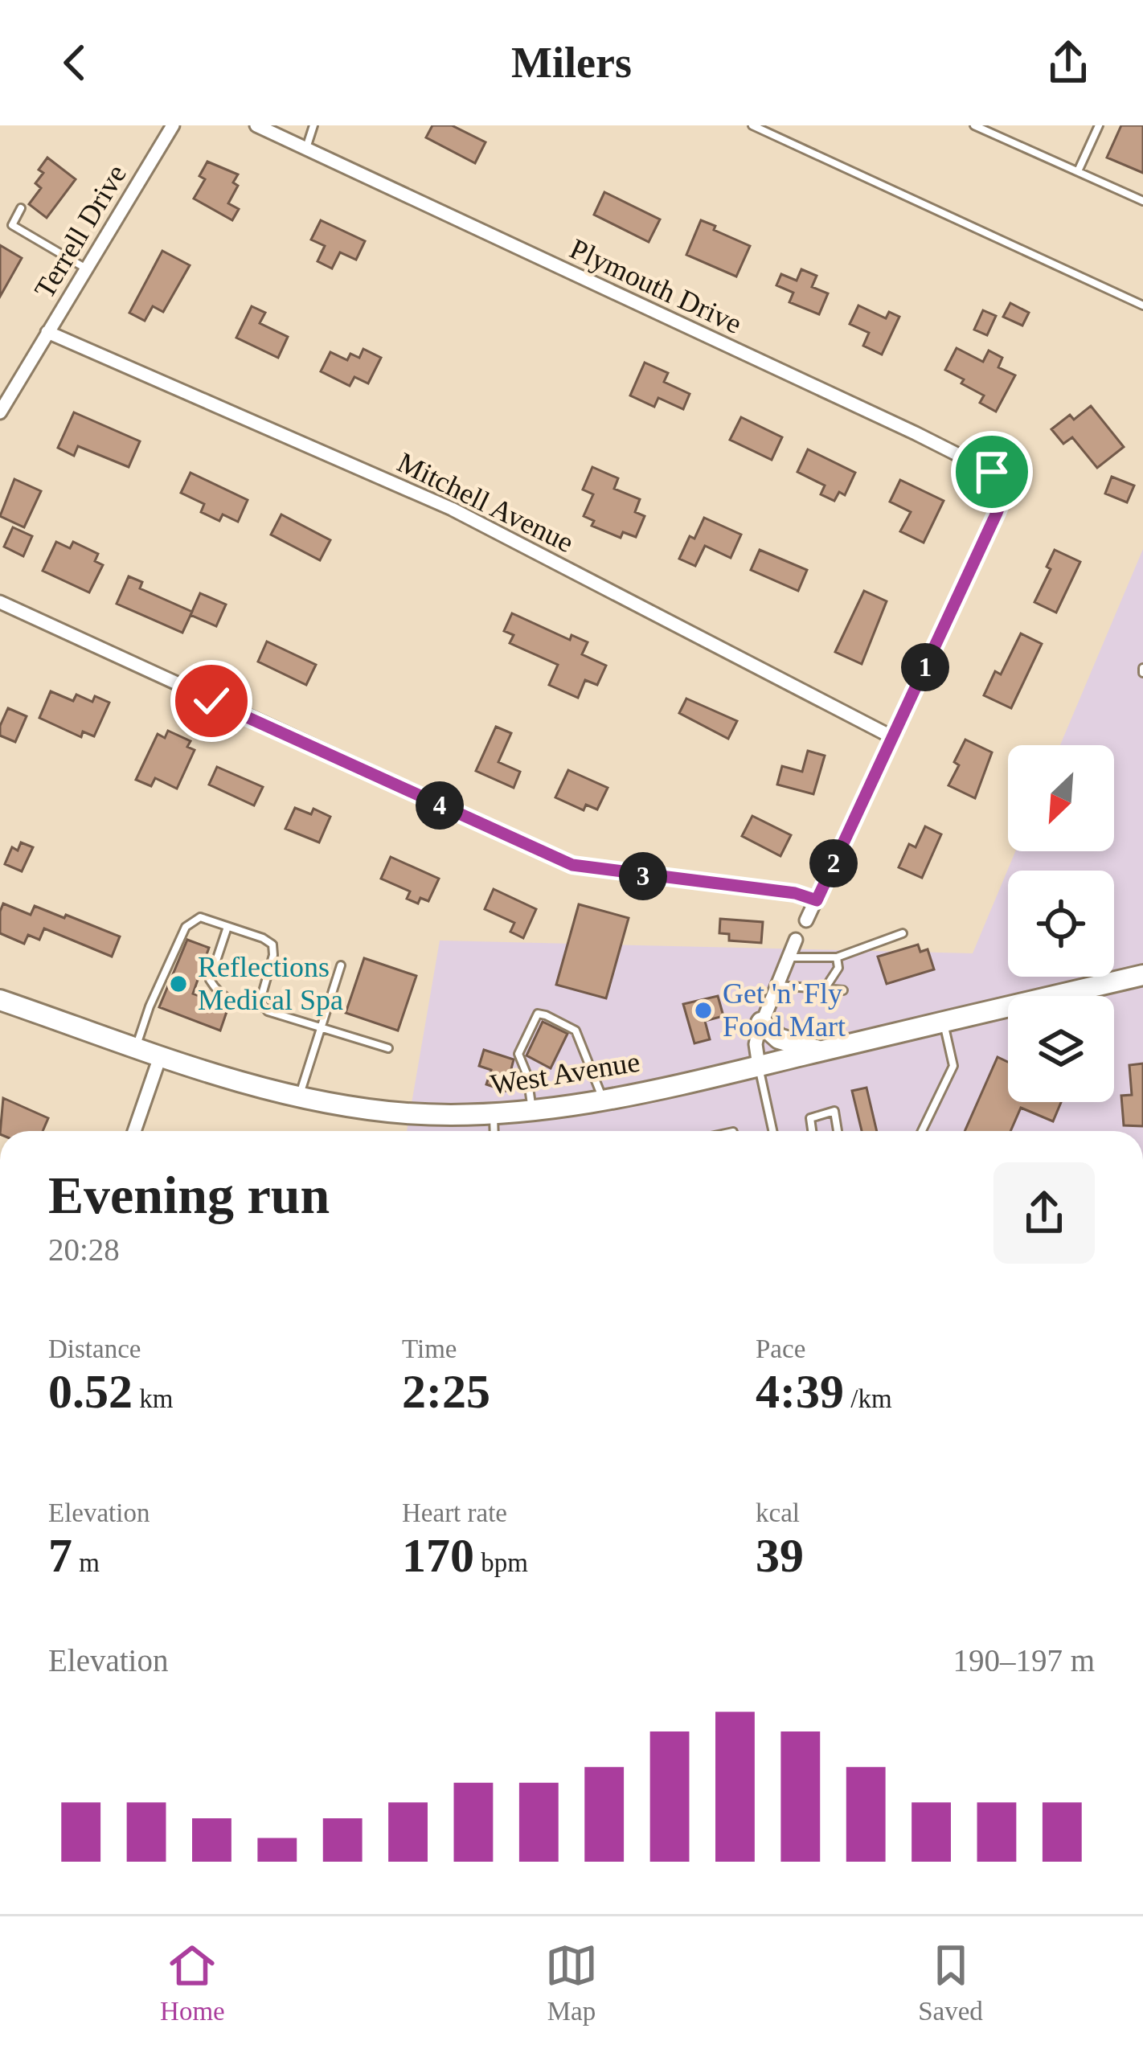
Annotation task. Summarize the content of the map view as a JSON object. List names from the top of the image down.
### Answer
{
  "streets": {
    "main road": ["West Avenue"],
    "street": ["Terrell Drive", "Plymouth Drive", "Mitchell Avenue"]
  },
  "crossings": [
    ["Terrell Drive", "Mitchell Avenue"],
    ["Plymouth Drive", "Mitchell Avenue"]
  ],
  "places": ["Reflections Medical Spa", "Get 'n' Fly Food Mart"],
  "north": "bottom left",
  "page": {
    "header": "Milers",
    "pins": [
      "1",
      "4",
      "2",
      "3"
    ],
    "heading": ["Evening run", "20:28"],
    "stats": [
      ["Distance", "0.52 km"],
      ["Time", "2:25"],
      ["Pace", "4:39 /km"],
      ["Elevation", "7 m"],
      ["Heart rate", "170 bpm"],
      ["kcal", "39"]
    ],
    "chart": ["Elevation", "190–197 m"],
    "tabs": ["Home", "Map", "Saved"]
  }
}
